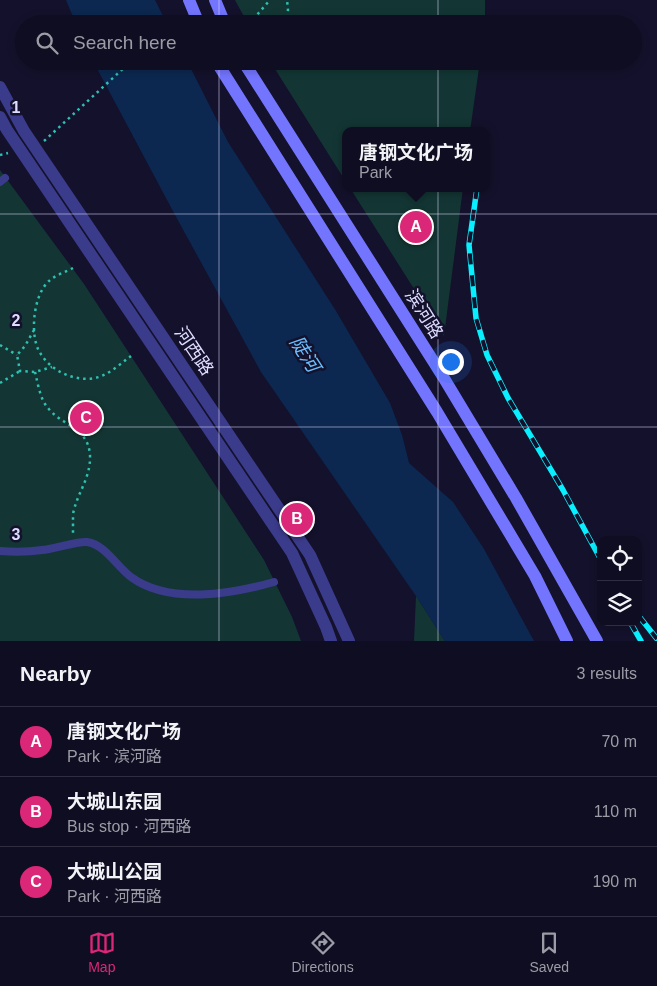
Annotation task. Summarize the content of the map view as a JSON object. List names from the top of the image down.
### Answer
{
  "streets": {
    "main road": ["滨河路"],
    "street": ["河西路"]
  },
  "water": ["陡河"],
  "page": {
    "search": "Search here",
    "popup": ["唐钢文化广场", "Park"],
    "pins": ["A", "C", "B"],
    "heading": ["Nearby", "3 results"],
    "list": [
      {
        "mark": "A",
        "name": "唐钢文化广场",
        "note": "Park · 滨河路",
        "value": "70 m"
      },
      {
        "mark": "B",
        "name": "大城山东园",
        "note": "Bus stop · 河西路",
        "value": "110 m"
      },
      {
        "mark": "C",
        "name": "大城山公园",
        "note": "Park · 河西路",
        "value": "190 m"
      }
    ],
    "nav": ["Map", "Directions", "Saved"]
  },
  "grid": {
    "rows": ["1", "2", "3"]
  }
}
